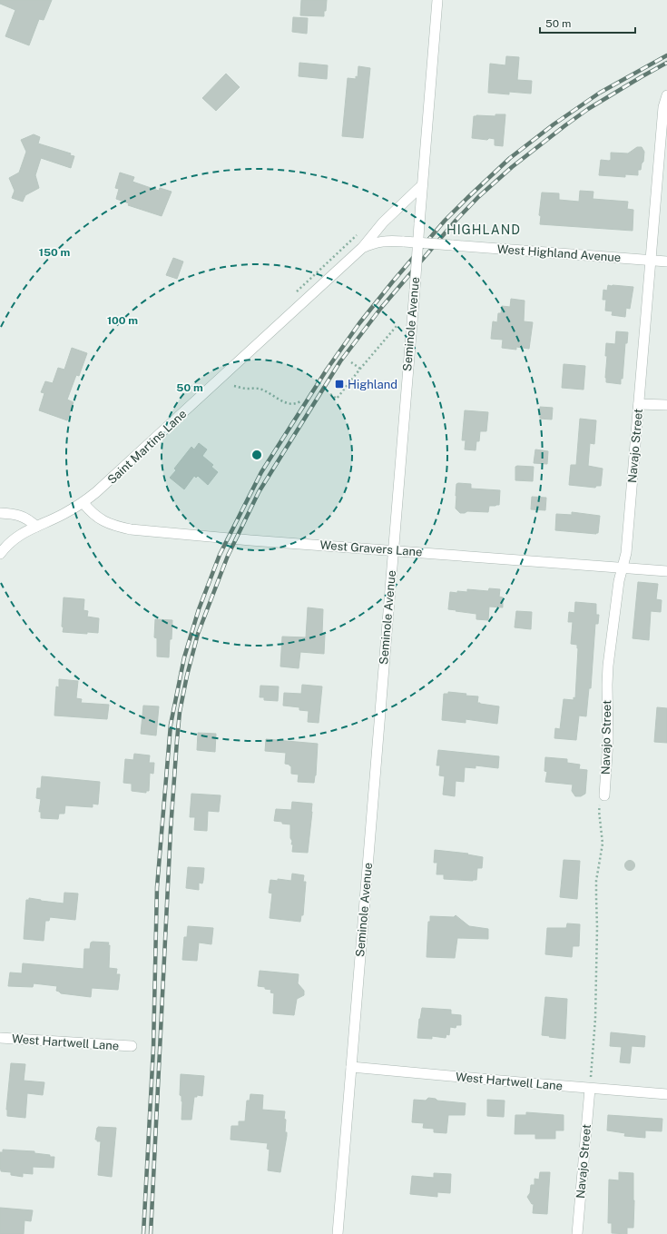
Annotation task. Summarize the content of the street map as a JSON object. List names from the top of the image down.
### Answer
{
  "streets": {
    "street": [
      "West Highland Avenue",
      "Seminole Avenue",
      "Navajo Street",
      "Saint Martins Lane",
      "West Gravers Lane",
      "West Hartwell Lane"
    ]
  },
  "crossings": [
    ["West Highland Avenue", "Navajo Street"],
    ["West Highland Avenue", "Saint Martins Lane"],
    ["Seminole Avenue", "Saint Martins Lane"],
    ["Seminole Avenue", "West Gravers Lane"],
    ["Seminole Avenue", "West Hartwell Lane"],
    ["Navajo Street", "West Gravers Lane"],
    ["Navajo Street", "West Hartwell Lane"],
    ["Saint Martins Lane", "West Gravers Lane"]
  ],
  "districts": ["HIGHLAND"],
  "places": {
    "transit": ["Highland"]
  },
  "scale_bar": "50 m",
  "rings": ["150 m", "100 m", "50 m"]
}
